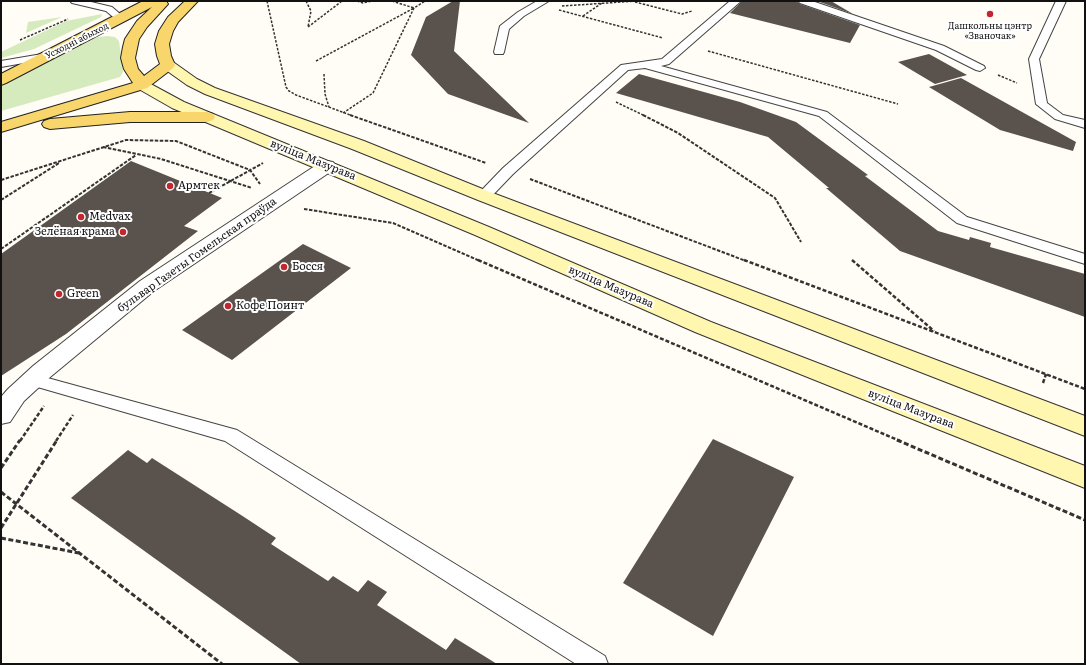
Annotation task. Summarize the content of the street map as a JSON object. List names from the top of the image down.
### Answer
{
  "streets": {
    "main road": ["Усходні абыход", "вуліца Мазурава"],
    "street": ["бульвар Газеты Гомельская праўда"]
  },
  "crossings": [
    ["вуліца Мазурава", "бульвар Газеты Гомельская праўда"]
  ],
  "places": [
    "Дашкольны цэнтр «Званочак»",
    "Армтек",
    "Medvax",
    "Зелёная крама",
    "Босся",
    "Green",
    "Кофе Поинт"
  ]
}
